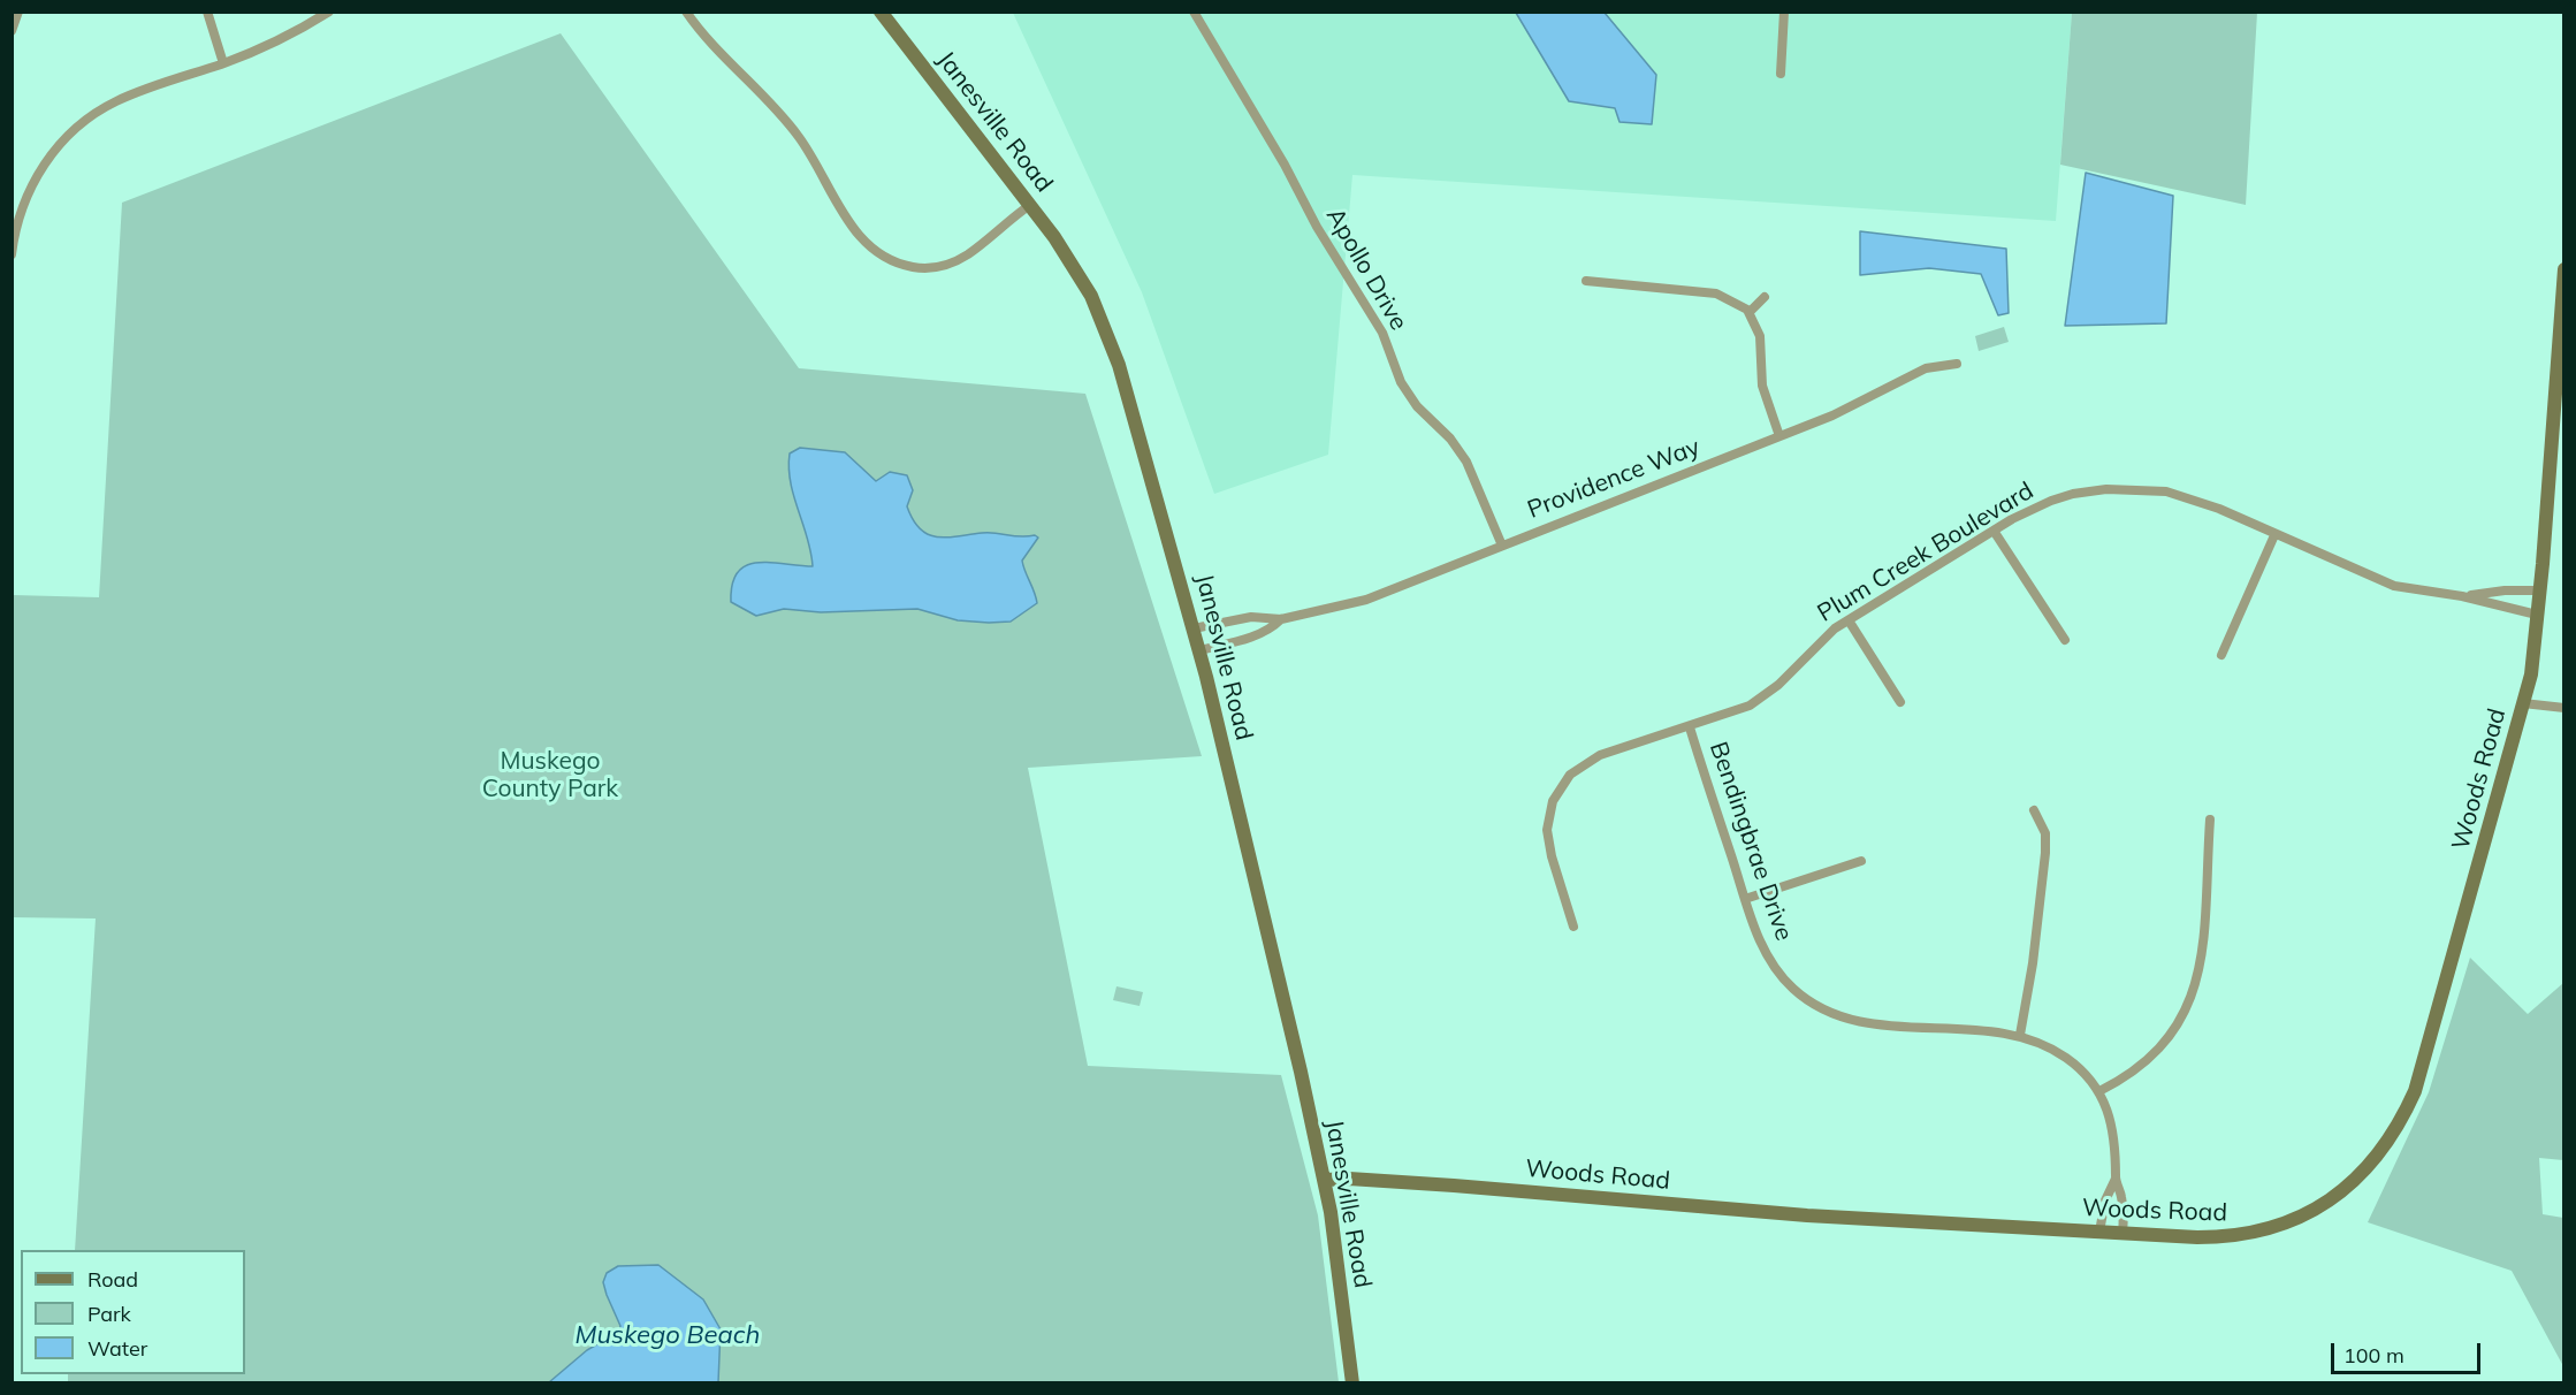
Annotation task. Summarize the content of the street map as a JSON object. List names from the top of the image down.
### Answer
{
  "streets": {
    "street": [
      "Janesville Road",
      "Apollo Drive",
      "Providence Way",
      "Plum Creek Boulevard",
      "Woods Road",
      "Bendingbrae Drive"
    ]
  },
  "crossings": [
    ["Janesville Road", "Providence Way"],
    ["Janesville Road", "Woods Road"],
    ["Apollo Drive", "Providence Way"],
    ["Plum Creek Boulevard", "Woods Road"],
    ["Plum Creek Boulevard", "Bendingbrae Drive"],
    ["Woods Road", "Bendingbrae Drive"]
  ],
  "water": ["Muskego Beach"],
  "parks": ["Muskego County Park"],
  "legend": ["Road", "Park", "Water"],
  "scale_bar": "100 m"
}
